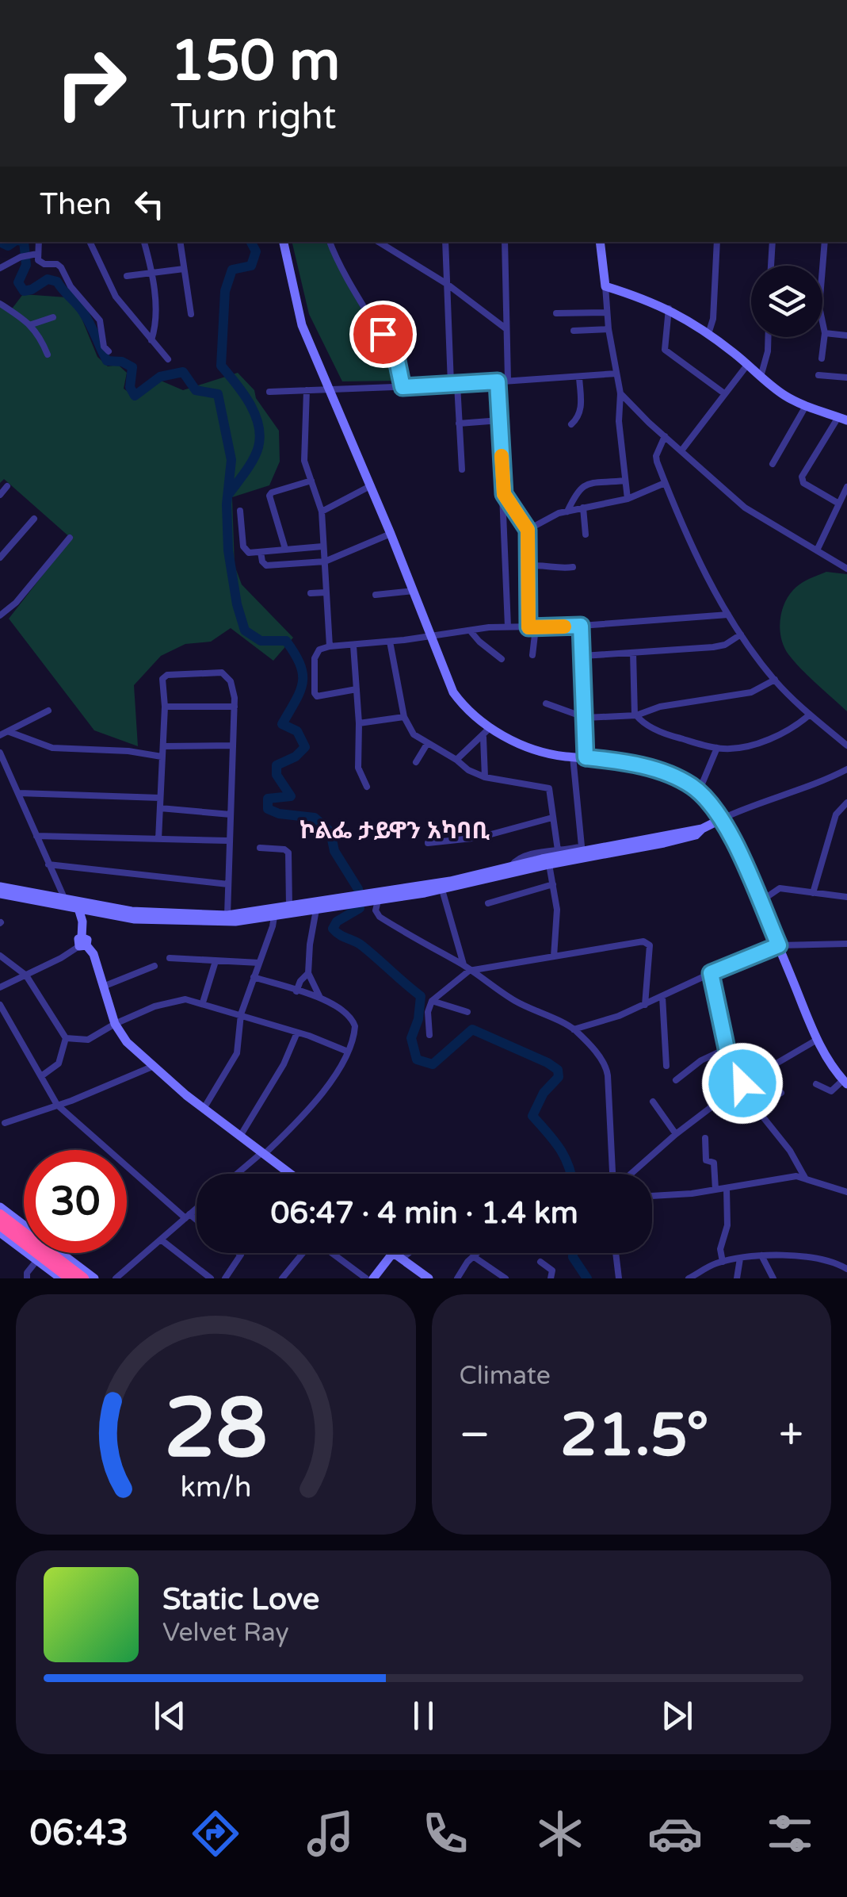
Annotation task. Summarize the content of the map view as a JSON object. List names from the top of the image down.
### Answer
{
  "districts": ["ኮልፌ ታይዋን አካባቢ"],
  "page": {
    "turn": ["150 m", "Turn right"],
    "then": "Then",
    "limit": "30",
    "trip": "06:47 · 4 min · 1.4 km",
    "tile": "Climate",
    "heat": ["−", "21.5°", "+"],
    "song": ["Static Love", "Velvet Ray"],
    "tabs": "06:43",
    "gauge": ["28", "km/h"]
  }
}
